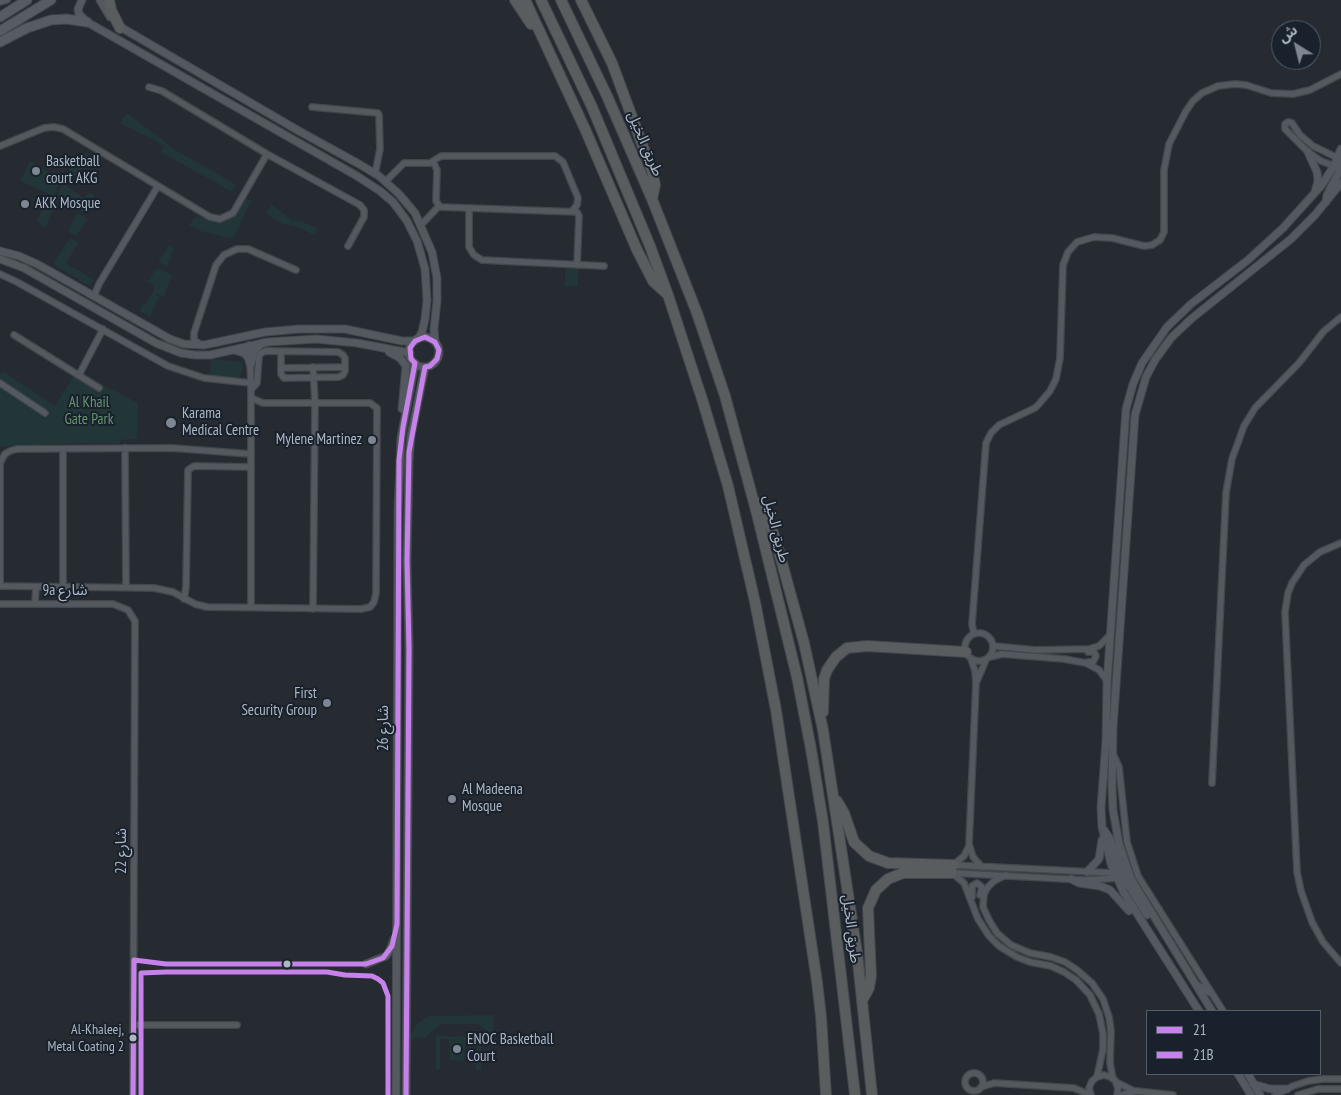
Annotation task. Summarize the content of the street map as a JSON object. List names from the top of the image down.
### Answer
{
  "streets": {
    "highway": ["طريق الخيل"],
    "street": ["9a شارع", "شارع 26", "شارع 22"]
  },
  "crossings": [
    ["9a شارع", "شارع 22"]
  ],
  "parks": ["Al Khail Gate Park"],
  "places": [
    "Basketball court AKG",
    "AKK Mosque",
    "Karama Medical Centre",
    "Mylene Martinez",
    "First Security Group",
    "Al Madeena Mosque",
    "Al-Khaleej, Metal Coating 2",
    "ENOC Basketball Court"
  ],
  "lines": ["transit line 21", "transit line 21B"],
  "legend": ["21", "21B"],
  "north": "top left"
}
